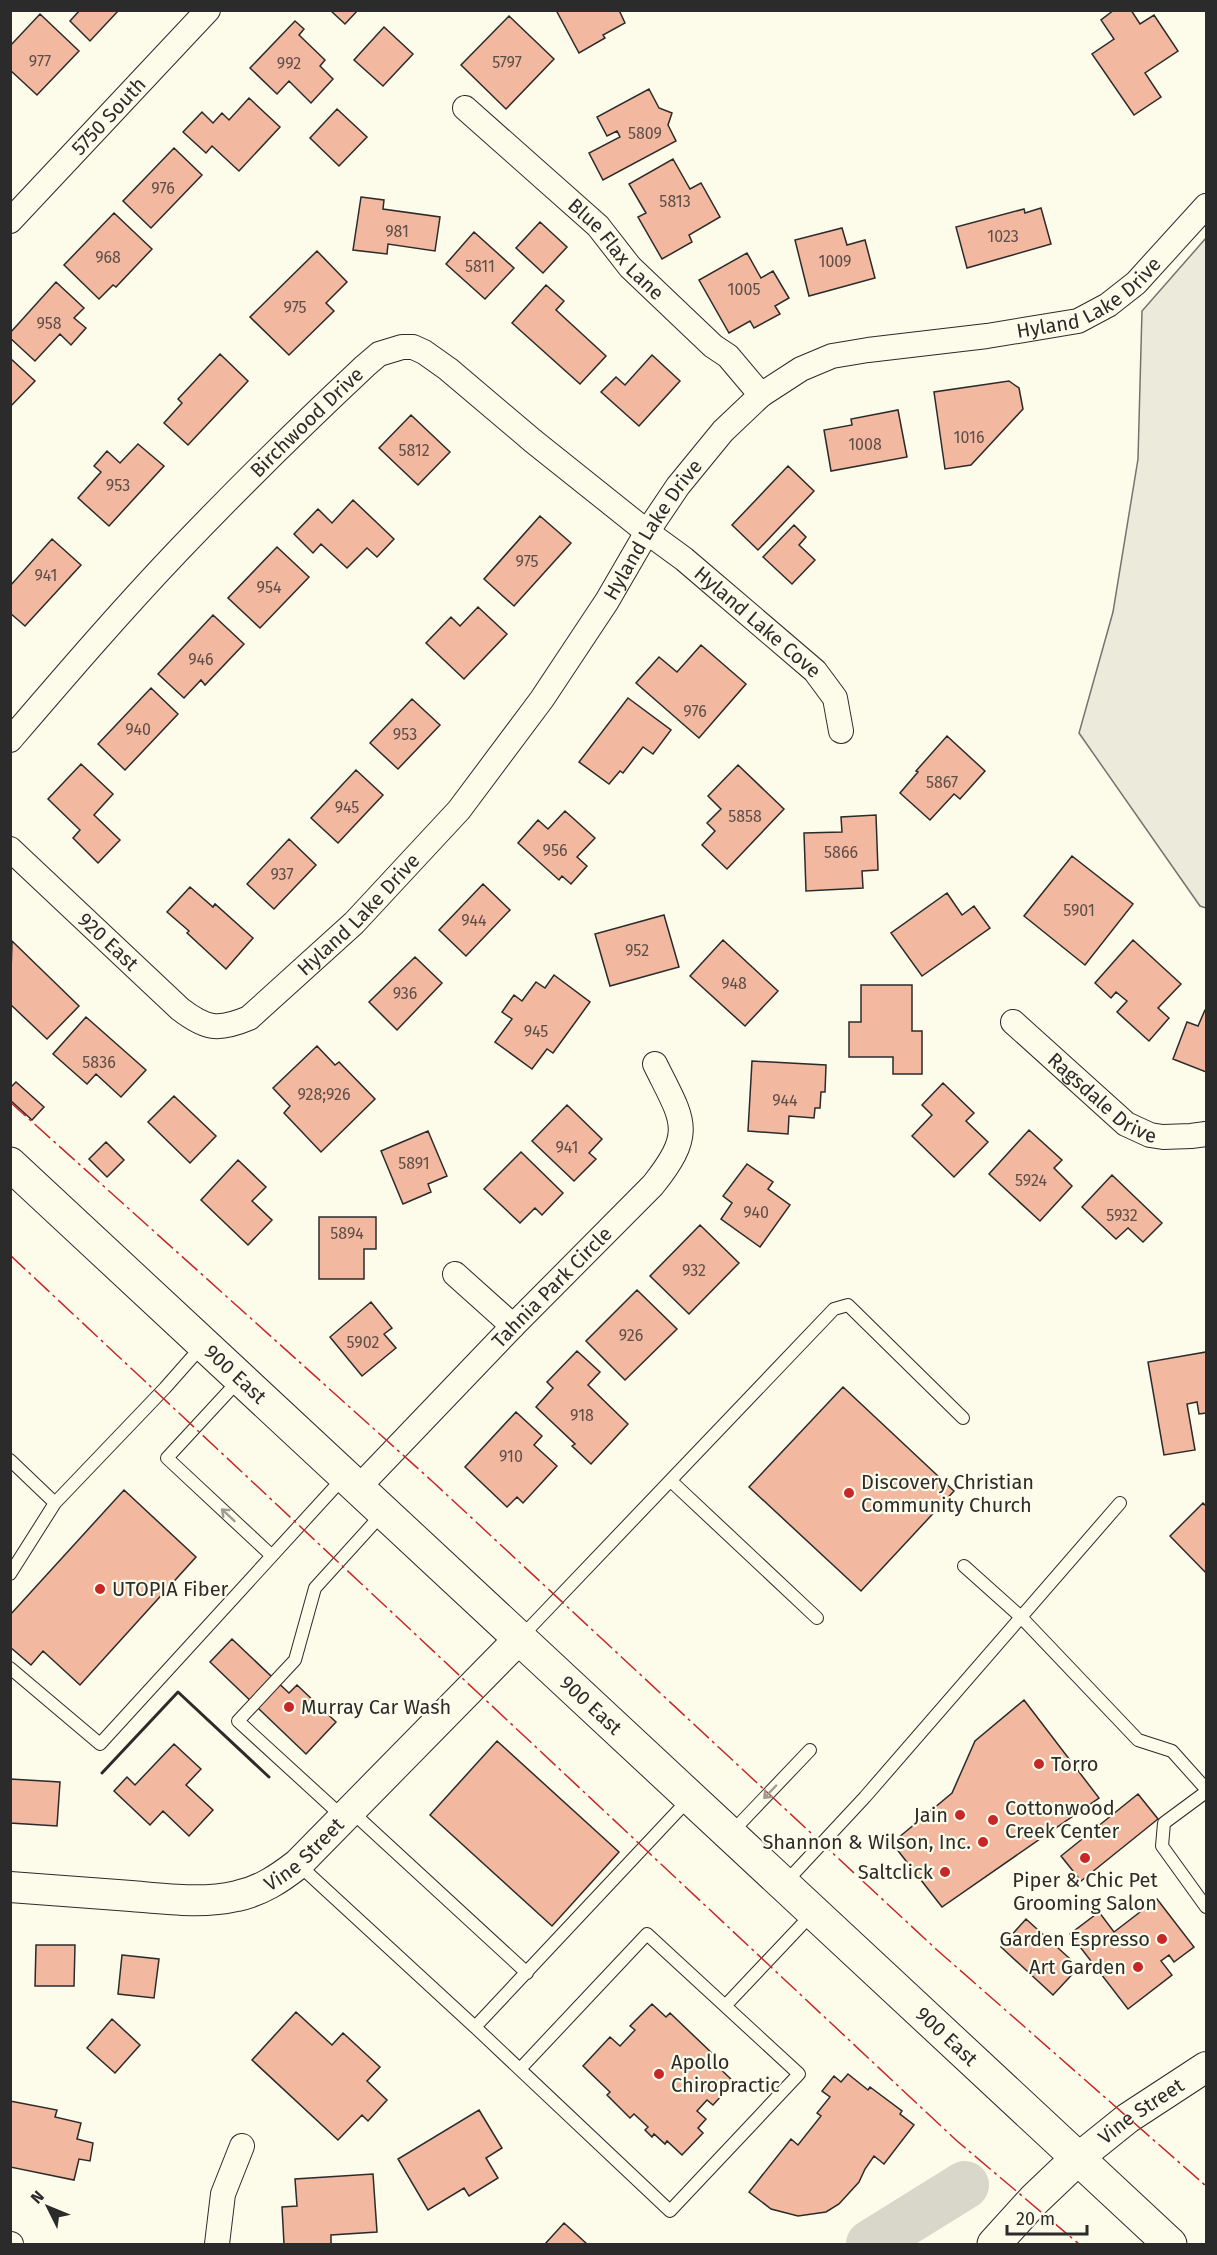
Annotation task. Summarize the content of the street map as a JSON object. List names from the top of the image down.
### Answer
{
  "streets": {
    "main road": ["900 East"],
    "street": [
      "5750 South",
      "Blue Flax Lane",
      "Hyland Lake Drive",
      "Birchwood Drive",
      "Hyland Lake Cove",
      "920 East",
      "Ragsdale Drive",
      "Tahnia Park Circle",
      "Vine Street"
    ]
  },
  "crossings": [
    ["Blue Flax Lane", "Hyland Lake Drive"],
    ["Hyland Lake Drive", "Birchwood Drive"],
    ["Hyland Lake Drive", "Hyland Lake Cove"],
    ["Hyland Lake Drive", "920 East"],
    ["Birchwood Drive", "Hyland Lake Cove"],
    ["Tahnia Park Circle", "900 East"],
    ["900 East", "Vine Street"]
  ],
  "places": [
    "Discovery Christian Community Church",
    "UTOPIA Fiber",
    "Murray Car Wash",
    "Torro",
    "Jain",
    "Cottonwood Creek Center",
    "Shannon & Wilson, Inc.",
    "Piper & Chic Pet Grooming Salon",
    "Saltclick",
    "Garden Espresso",
    "Art Garden",
    "Apollo Chiropractic"
  ],
  "house_numbers": [
    "977",
    "5797",
    "992",
    "5809",
    "976",
    "5813",
    "981",
    "1023",
    "968",
    "1009",
    "5811",
    "1005",
    "975",
    "958",
    "1016",
    "1008",
    "5812",
    "953",
    "975",
    "941",
    "954",
    "946",
    "976",
    "940",
    "953",
    "5867",
    "945",
    "5858",
    "956",
    "5866",
    "937",
    "5901",
    "944",
    "952",
    "948",
    "936",
    "945",
    "5836",
    "928;926",
    "944",
    "941",
    "5891",
    "5924",
    "940",
    "5932",
    "5894",
    "932",
    "926",
    "5902",
    "918",
    "910"
  ],
  "scale_bar": "20 m",
  "north": "top left"
}
